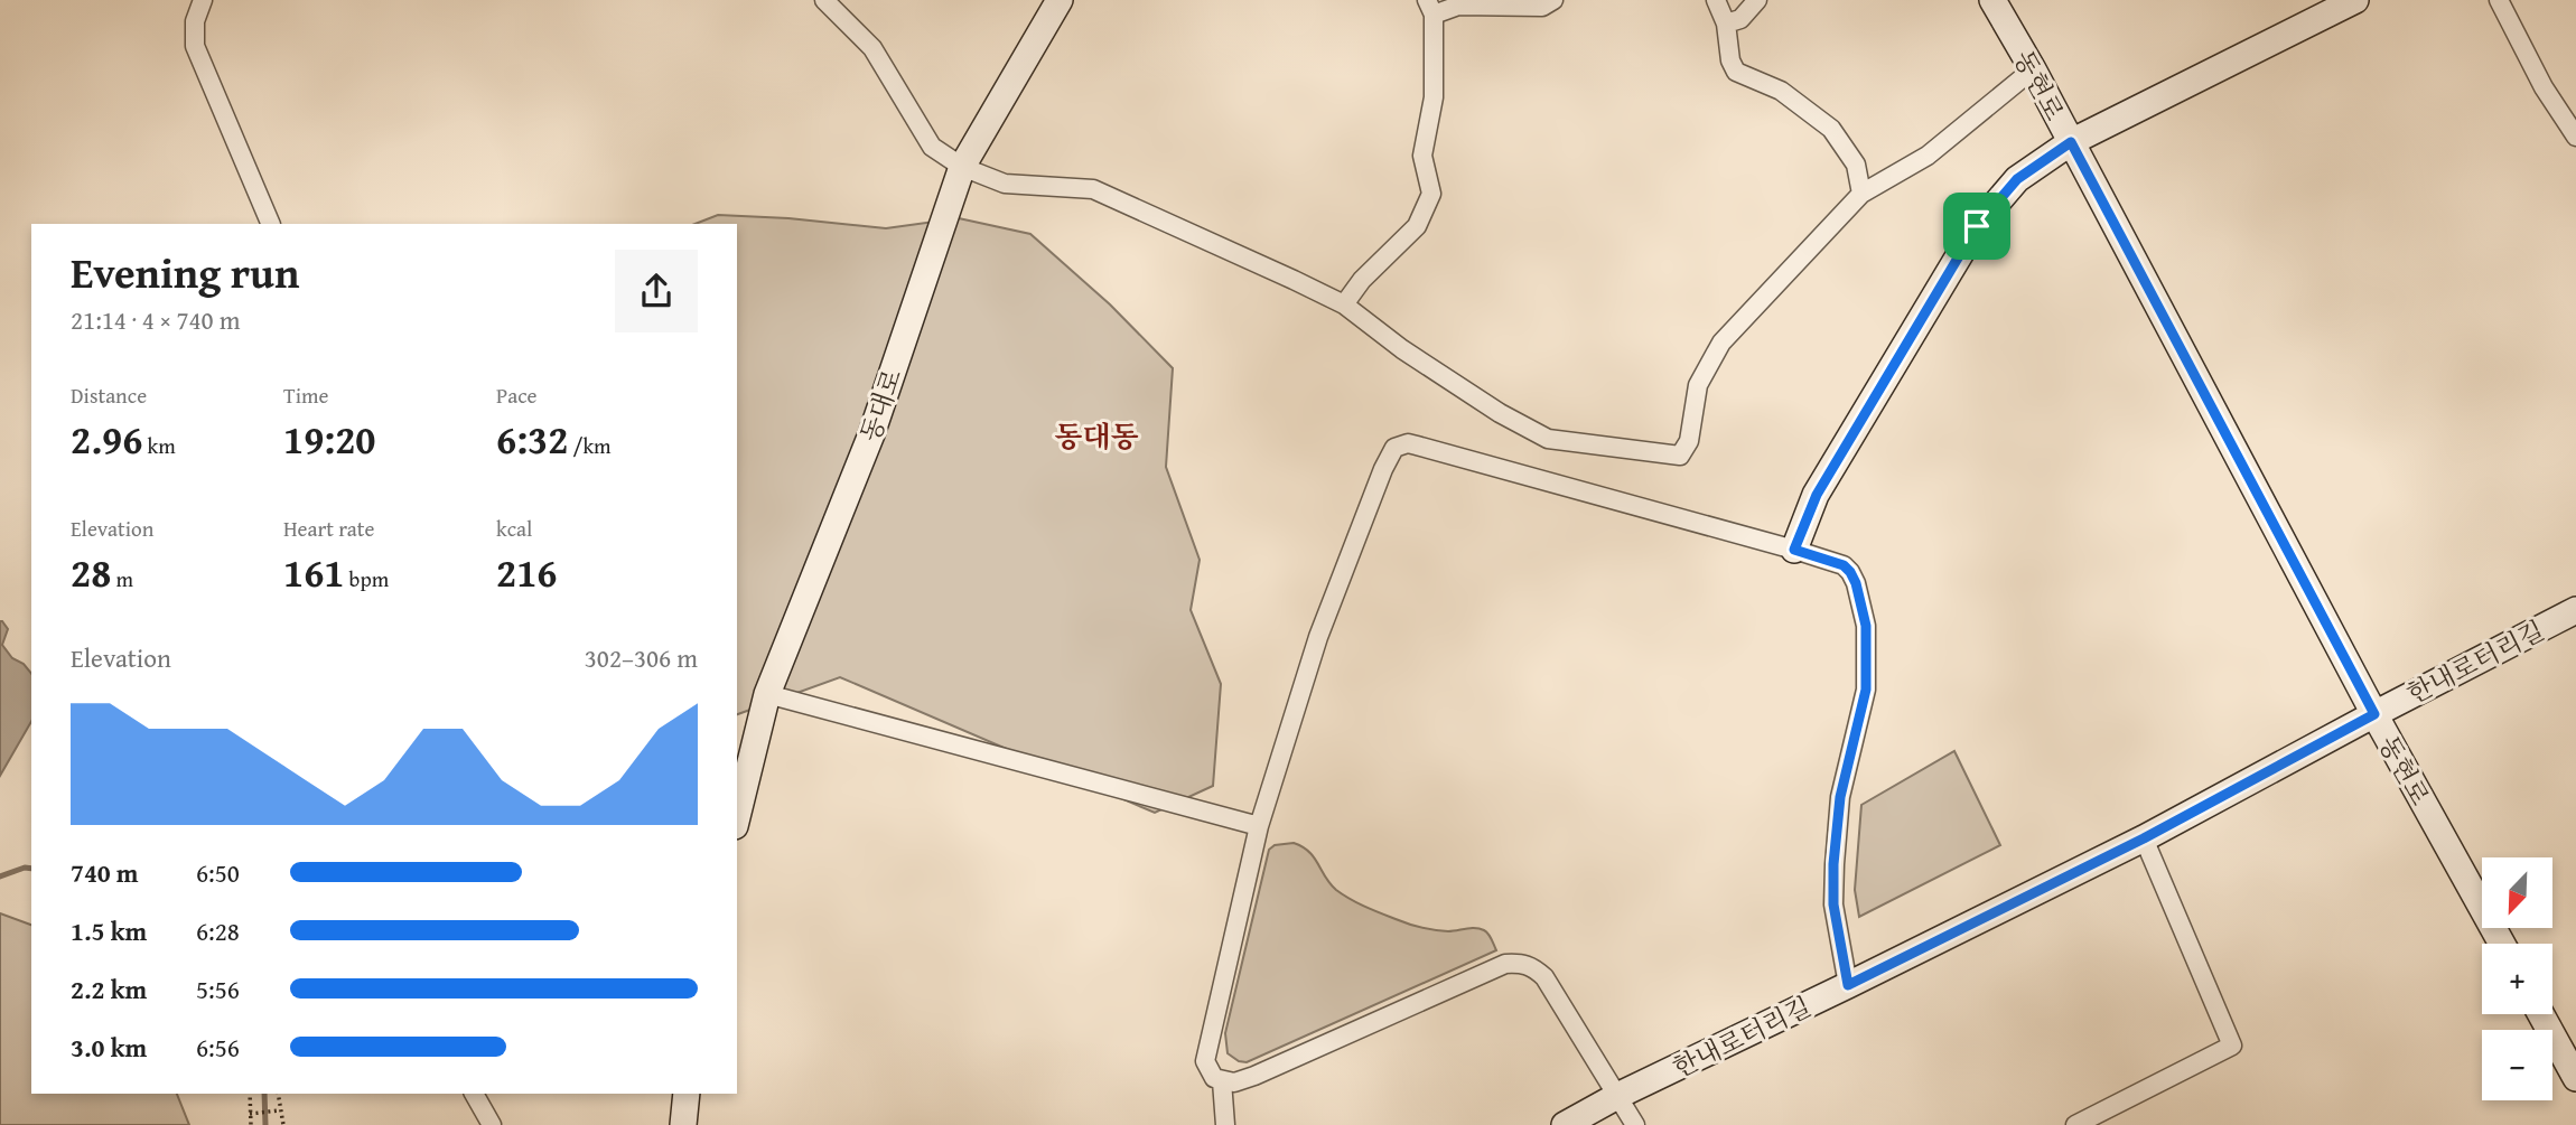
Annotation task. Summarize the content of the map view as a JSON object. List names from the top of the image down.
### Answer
{
  "streets": {
    "street": ["동현로", "동대로", "한내로터리길"]
  },
  "crossings": [
    ["동현로", "한내로터리길"]
  ],
  "districts": ["동대동"],
  "north": "bottom left",
  "page": {
    "heading": ["Evening run", "21:14 · 4 × 740 m"],
    "stats": [
      ["Distance", "2.96 km"],
      ["Time", "19:20"],
      ["Pace", "6:32 /km"],
      ["Elevation", "28 m"],
      ["Heart rate", "161 bpm"],
      ["kcal", "216"]
    ],
    "chart": ["Elevation", "302–306 m"],
    "list": [
      {
        "name": "740 m",
        "note": "6:50"
      },
      {
        "name": "1.5 km",
        "note": "6:28"
      },
      {
        "name": "2.2 km",
        "note": "5:56"
      },
      {
        "name": "3.0 km",
        "note": "6:56"
      }
    ],
    "map_buttons": ["+", "−"]
  }
}
